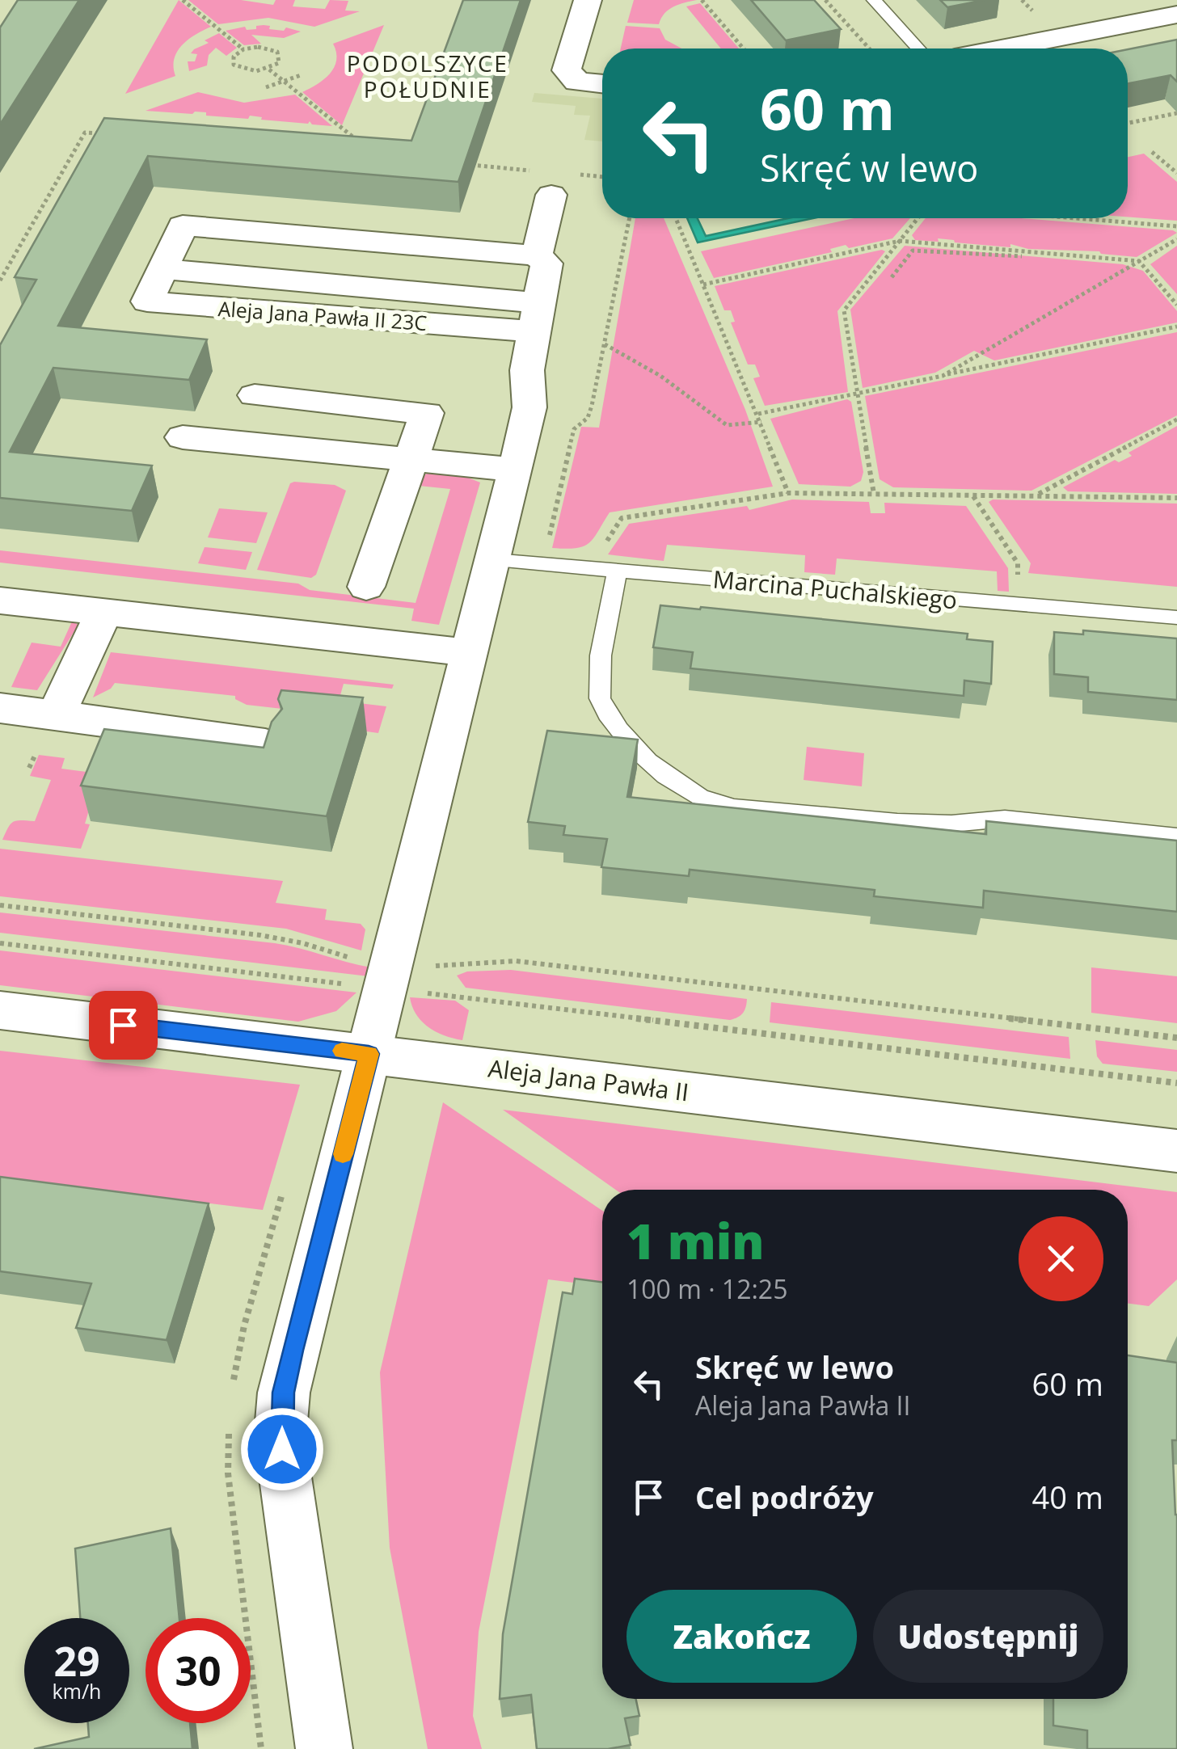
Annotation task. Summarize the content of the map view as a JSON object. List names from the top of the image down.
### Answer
{
  "streets": {
    "street": ["Aleja Jana Pawła II 23C", "Aleja Jana Pawła II"],
    "lane": ["Marcina Puchalskiego"]
  },
  "districts": ["PODOLSZYCE POŁUDNIE"],
  "page": {
    "turn": ["60 m", "Skręć w lewo"],
    "heading": ["1 min", "100 m · 12:25"],
    "list": [
      {
        "name": "Skręć w lewo",
        "note": "Aleja Jana Pawła II",
        "value": "60 m"
      },
      {
        "name": "Cel podróży",
        "value": "40 m"
      }
    ],
    "buttons": ["Zakończ", "Udostępnij"],
    "speed": "29 km/h",
    "limit": "30"
  }
}
